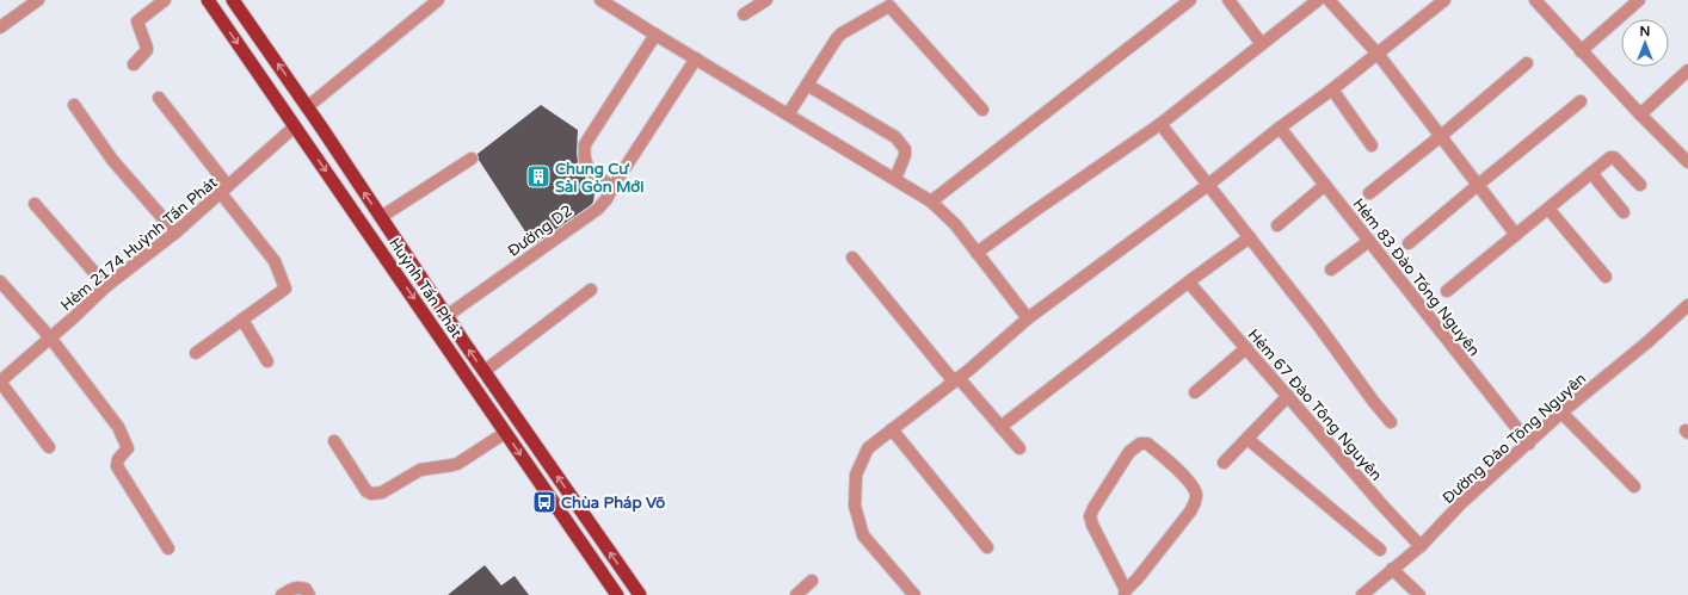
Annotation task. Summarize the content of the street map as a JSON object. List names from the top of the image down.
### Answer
{
  "streets": {
    "main road": ["Huỳnh Tấn Phát"],
    "street": [
      "Đường D2",
      "Hẻm 2174 Huỳnh Tấn Phát",
      "Hẻm 83 Đào Tống Nguyên",
      "Hẻm 67 Đào Tông Nguyên",
      "Đường Đào Tông Nguyên"
    ]
  },
  "crossings": [
    ["Đường D2", "Huỳnh Tấn Phát"],
    ["Hẻm 2174 Huỳnh Tấn Phát", "Huỳnh Tấn Phát"],
    ["Hẻm 83 Đào Tống Nguyên", "Đường Đào Tông Nguyên"],
    ["Hẻm 67 Đào Tông Nguyên", "Đường Đào Tông Nguyên"]
  ],
  "places": {
    "building": ["Chung Cư Sài Gòn Mới"],
    "bus stop": ["Chùa Pháp Võ"]
  },
  "north": "top"
}
